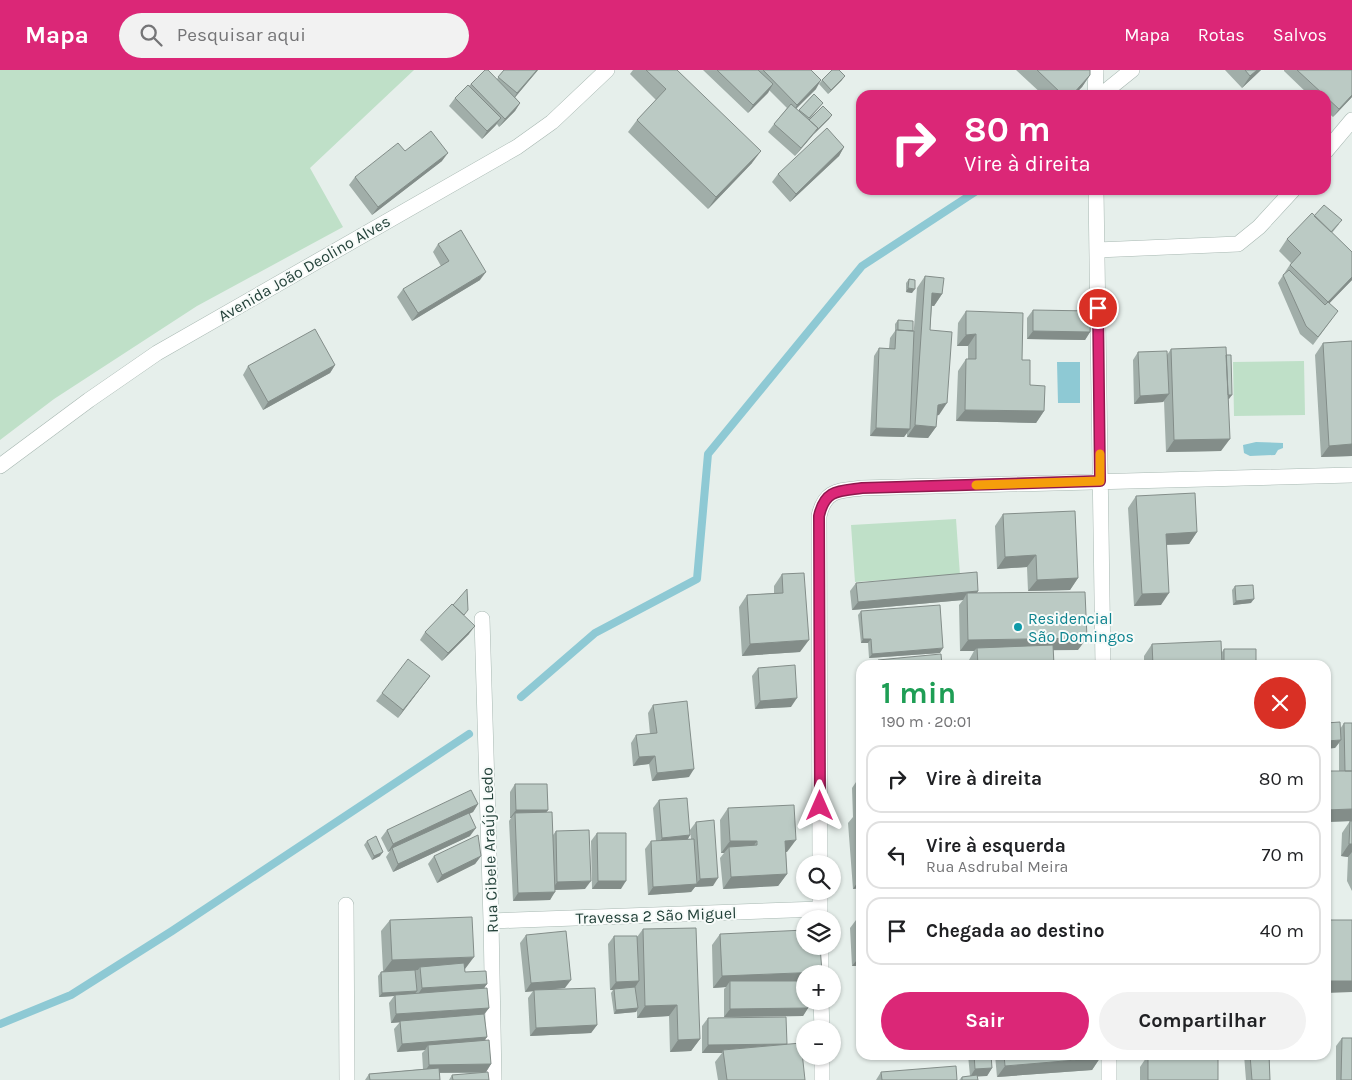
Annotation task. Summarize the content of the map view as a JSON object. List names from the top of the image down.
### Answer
{
  "streets": {
    "street": ["Avenida João Deolino Alves", "Rua Cibele Araújo Ledo", "Travessa 2 São Miguel"]
  },
  "crossings": [
    ["Rua Cibele Araújo Ledo", "Travessa 2 São Miguel"]
  ],
  "places": ["Residencial São Domingos"],
  "page": {
    "header": "Mapa",
    "search": "Pesquisar aqui",
    "nav": ["Mapa", "Rotas", "Salvos"],
    "turn": ["80 m", "Vire à direita"],
    "heading": ["1 min", "190 m · 20:01"],
    "list": [
      {
        "name": "Vire à direita",
        "value": "80 m"
      },
      {
        "name": "Vire à esquerda",
        "note": "Rua Asdrubal Meira",
        "value": "70 m"
      },
      {
        "name": "Chegada ao destino",
        "value": "40 m"
      }
    ],
    "map_buttons": ["+", "−"],
    "buttons": ["Sair", "Compartilhar"]
  }
}
